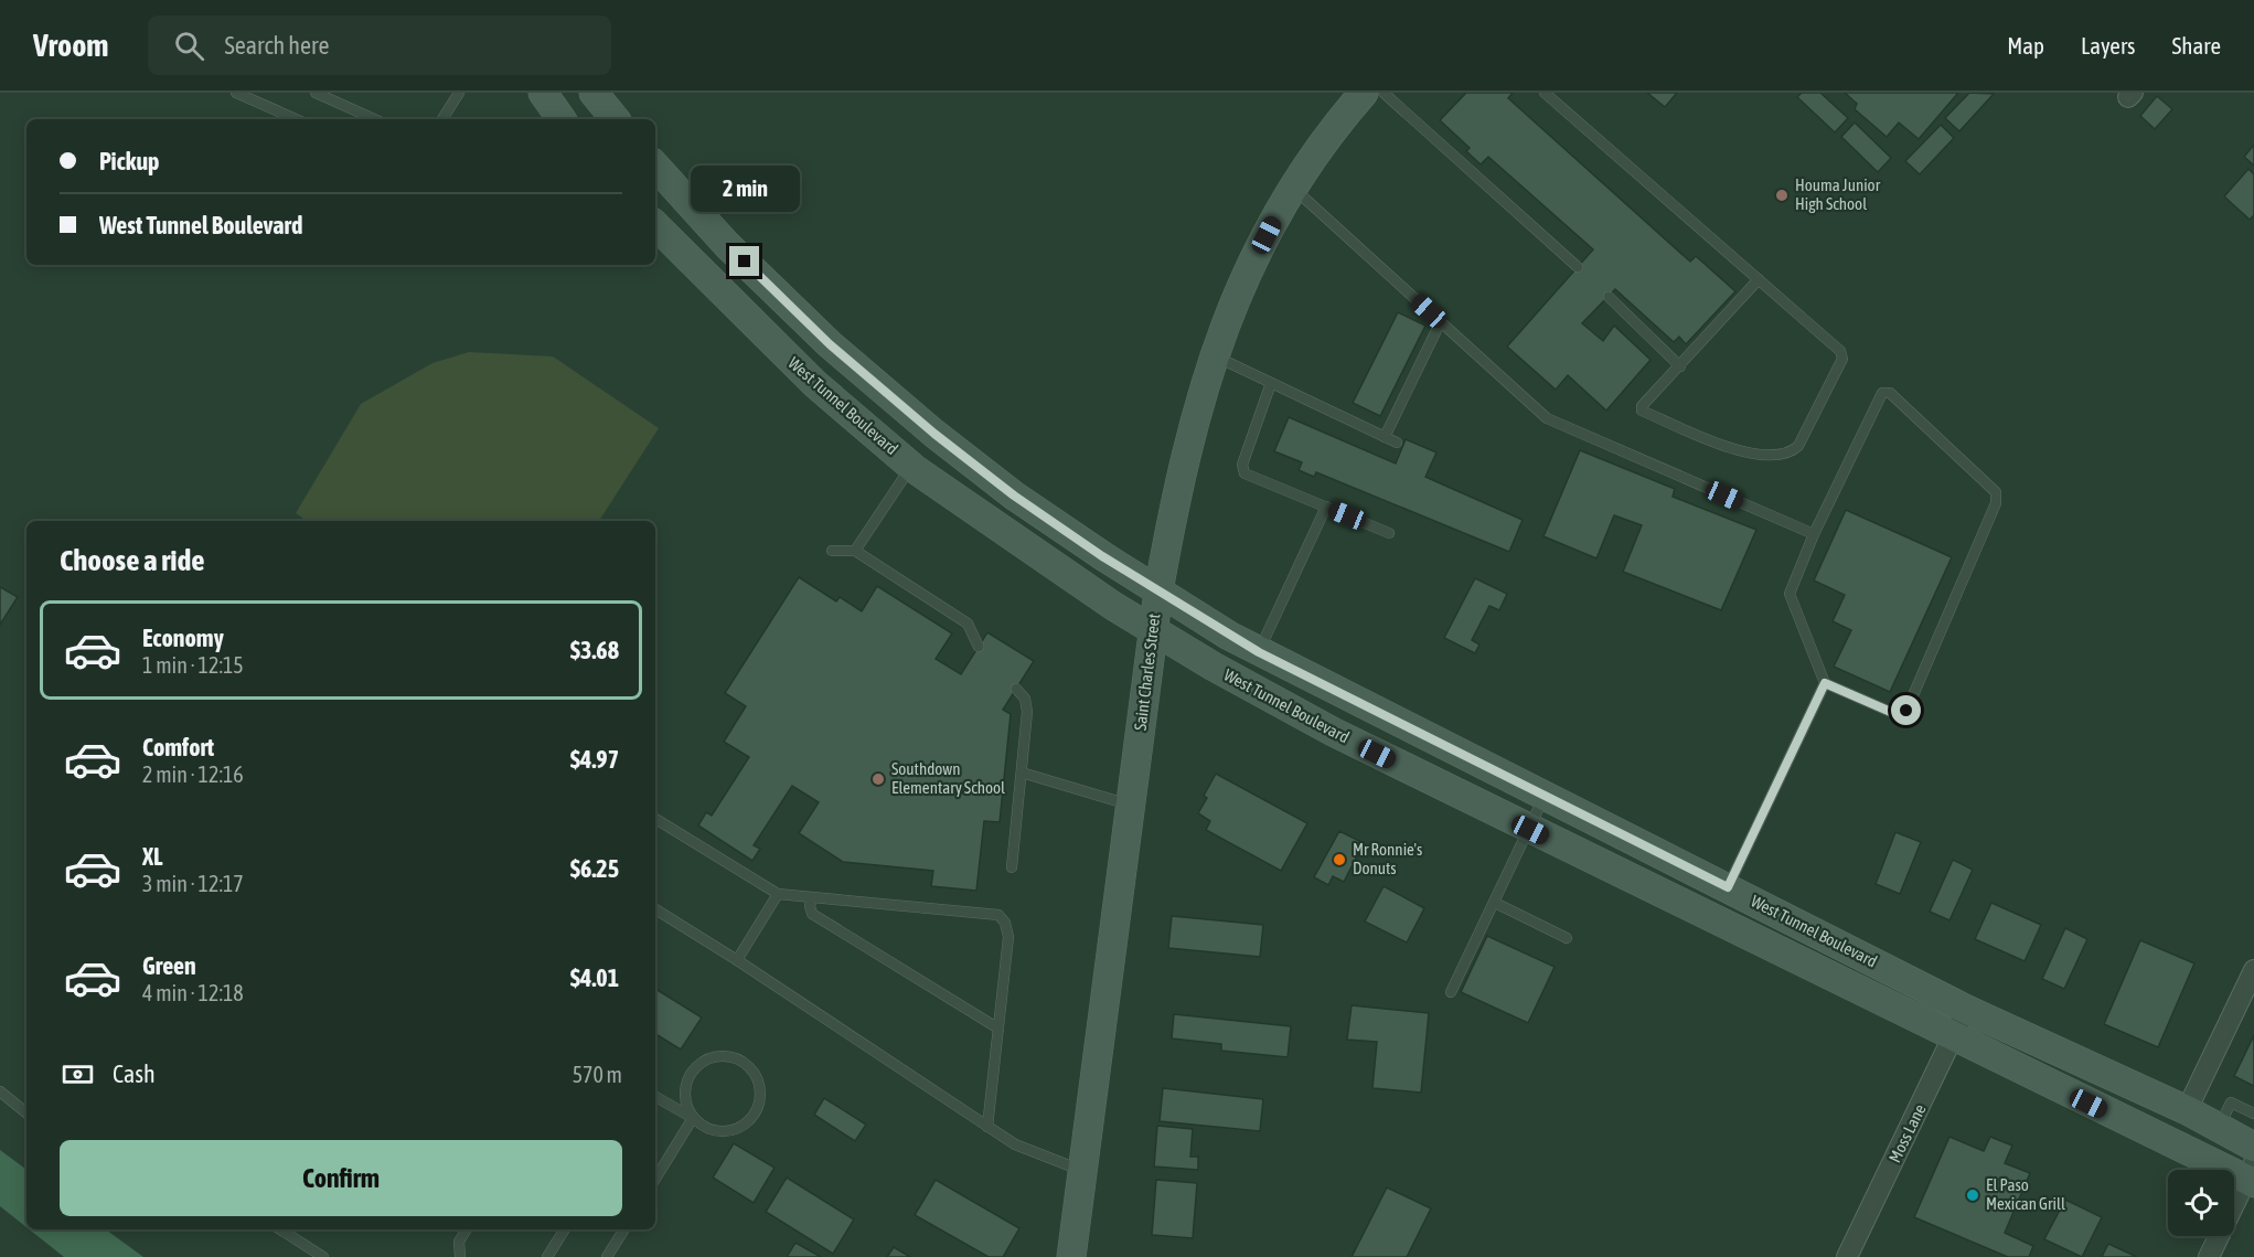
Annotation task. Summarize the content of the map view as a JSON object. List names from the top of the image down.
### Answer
{
  "streets": {
    "main road": ["West Tunnel Boulevard", "Saint Charles Street"],
    "street": ["Moss Lane"]
  },
  "crossings": [
    ["West Tunnel Boulevard", "Saint Charles Street"],
    ["West Tunnel Boulevard", "Moss Lane"]
  ],
  "places": [
    "Houma Junior High School",
    "Southdown Elementary School",
    "Mr Ronnie's Donuts",
    "El Paso Mexican Grill"
  ],
  "page": {
    "header": "Vroom",
    "search": "Search here",
    "nav": ["Map", "Layers", "Share"],
    "banner": ["Pickup", "West Tunnel Boulevard"],
    "bubble": "2 min",
    "heading": "Choose a ride",
    "list": [
      {
        "name": "Economy",
        "note": "1 min · 12:15",
        "value": "$3.68"
      },
      {
        "name": "Comfort",
        "note": "2 min · 12:16",
        "value": "$4.97"
      },
      {
        "name": "XL",
        "note": "3 min · 12:17",
        "value": "$6.25"
      },
      {
        "name": "Green",
        "note": "4 min · 12:18",
        "value": "$4.01"
      }
    ],
    "pay": ["Cash", "570 m"],
    "buttons": "Confirm"
  }
}
